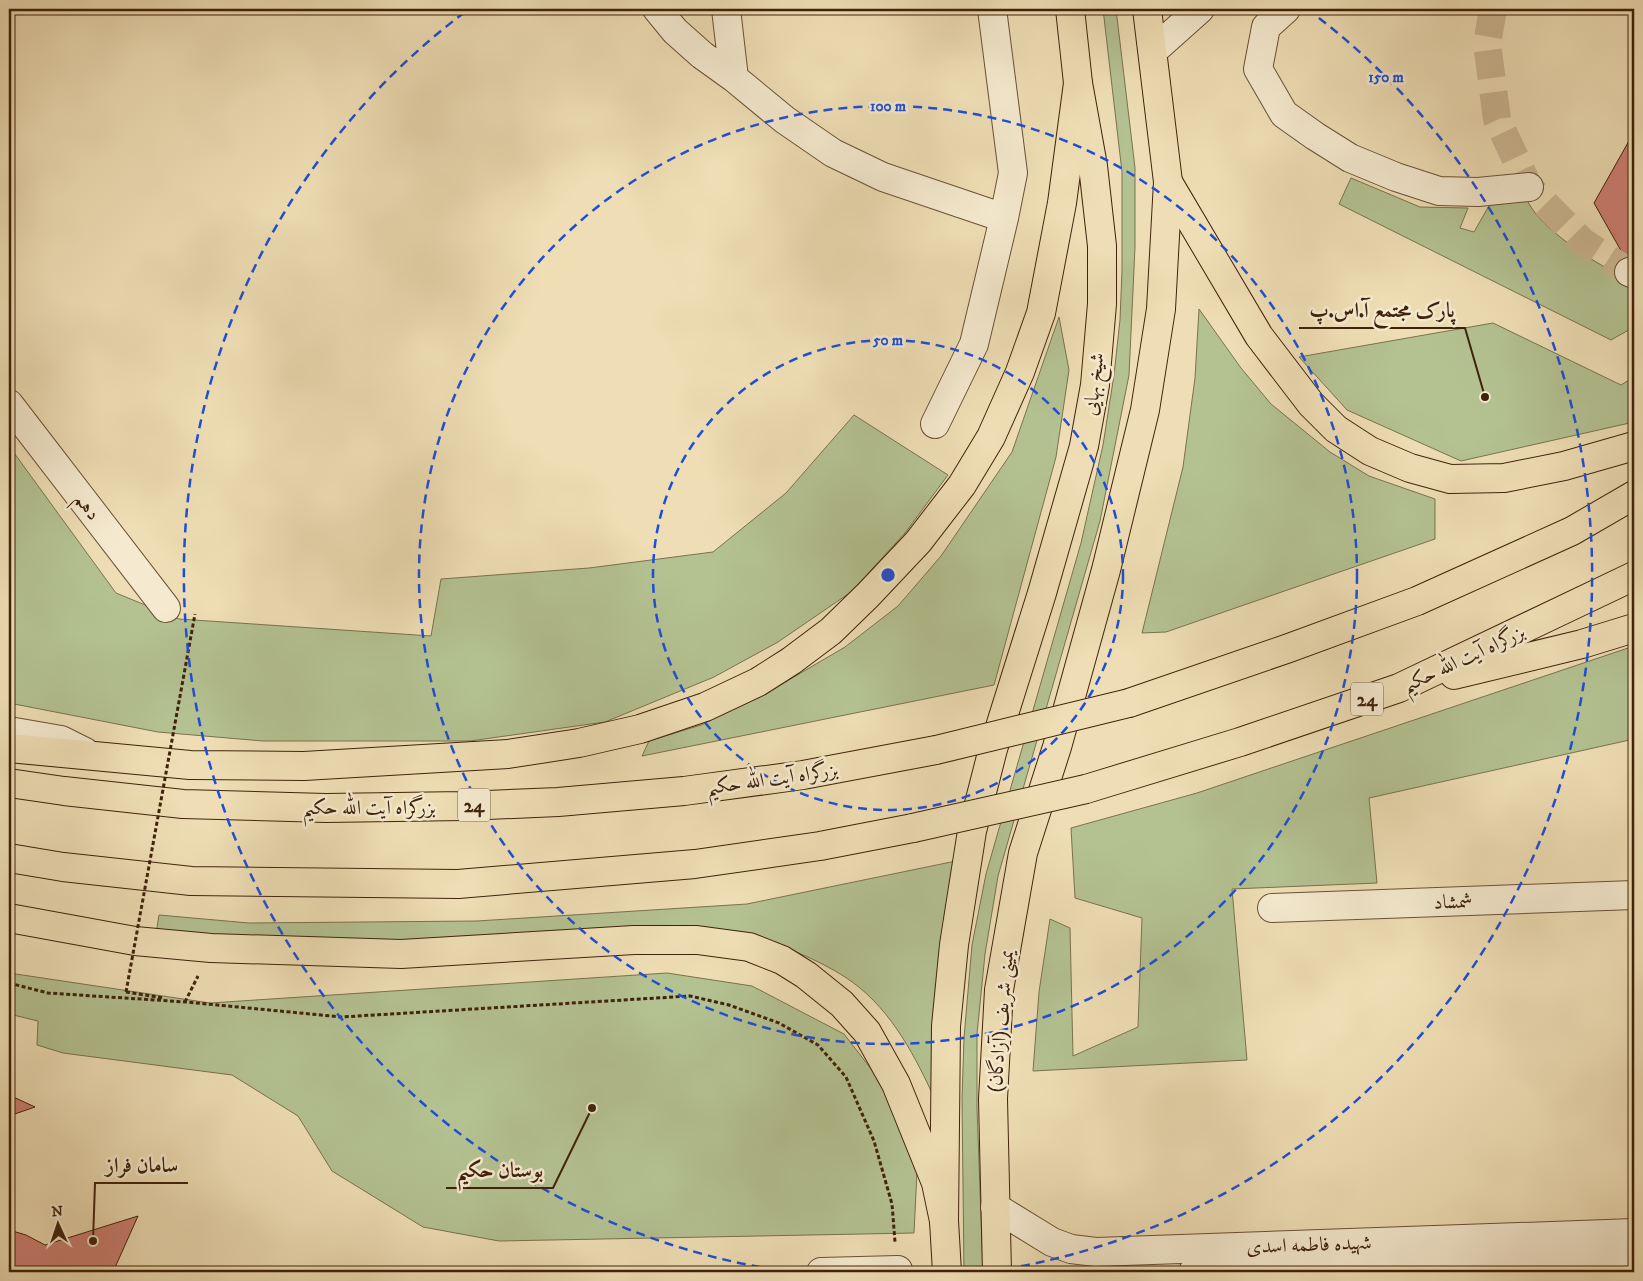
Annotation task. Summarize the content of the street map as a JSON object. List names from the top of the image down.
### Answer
{
  "streets": {
    "main road": [
      "شیخ بهایی",
      "بزرگراه آیت الله حکیم",
      "24",
      "یمینی شریف (آزادگان)"
    ],
    "street": ["دهم", "شمشاد", "شهیده فاطمه اسدی"]
  },
  "crossings": [
    ["یمینی شریف (آزادگان)", "شهیده فاطمه اسدی"]
  ],
  "places": ["پارک مجتمع آ.اس.پ", "بوستان حکیم", "سامان فراز"],
  "north": "top",
  "rings": ["150 m", "100 m", "50 m"]
}
